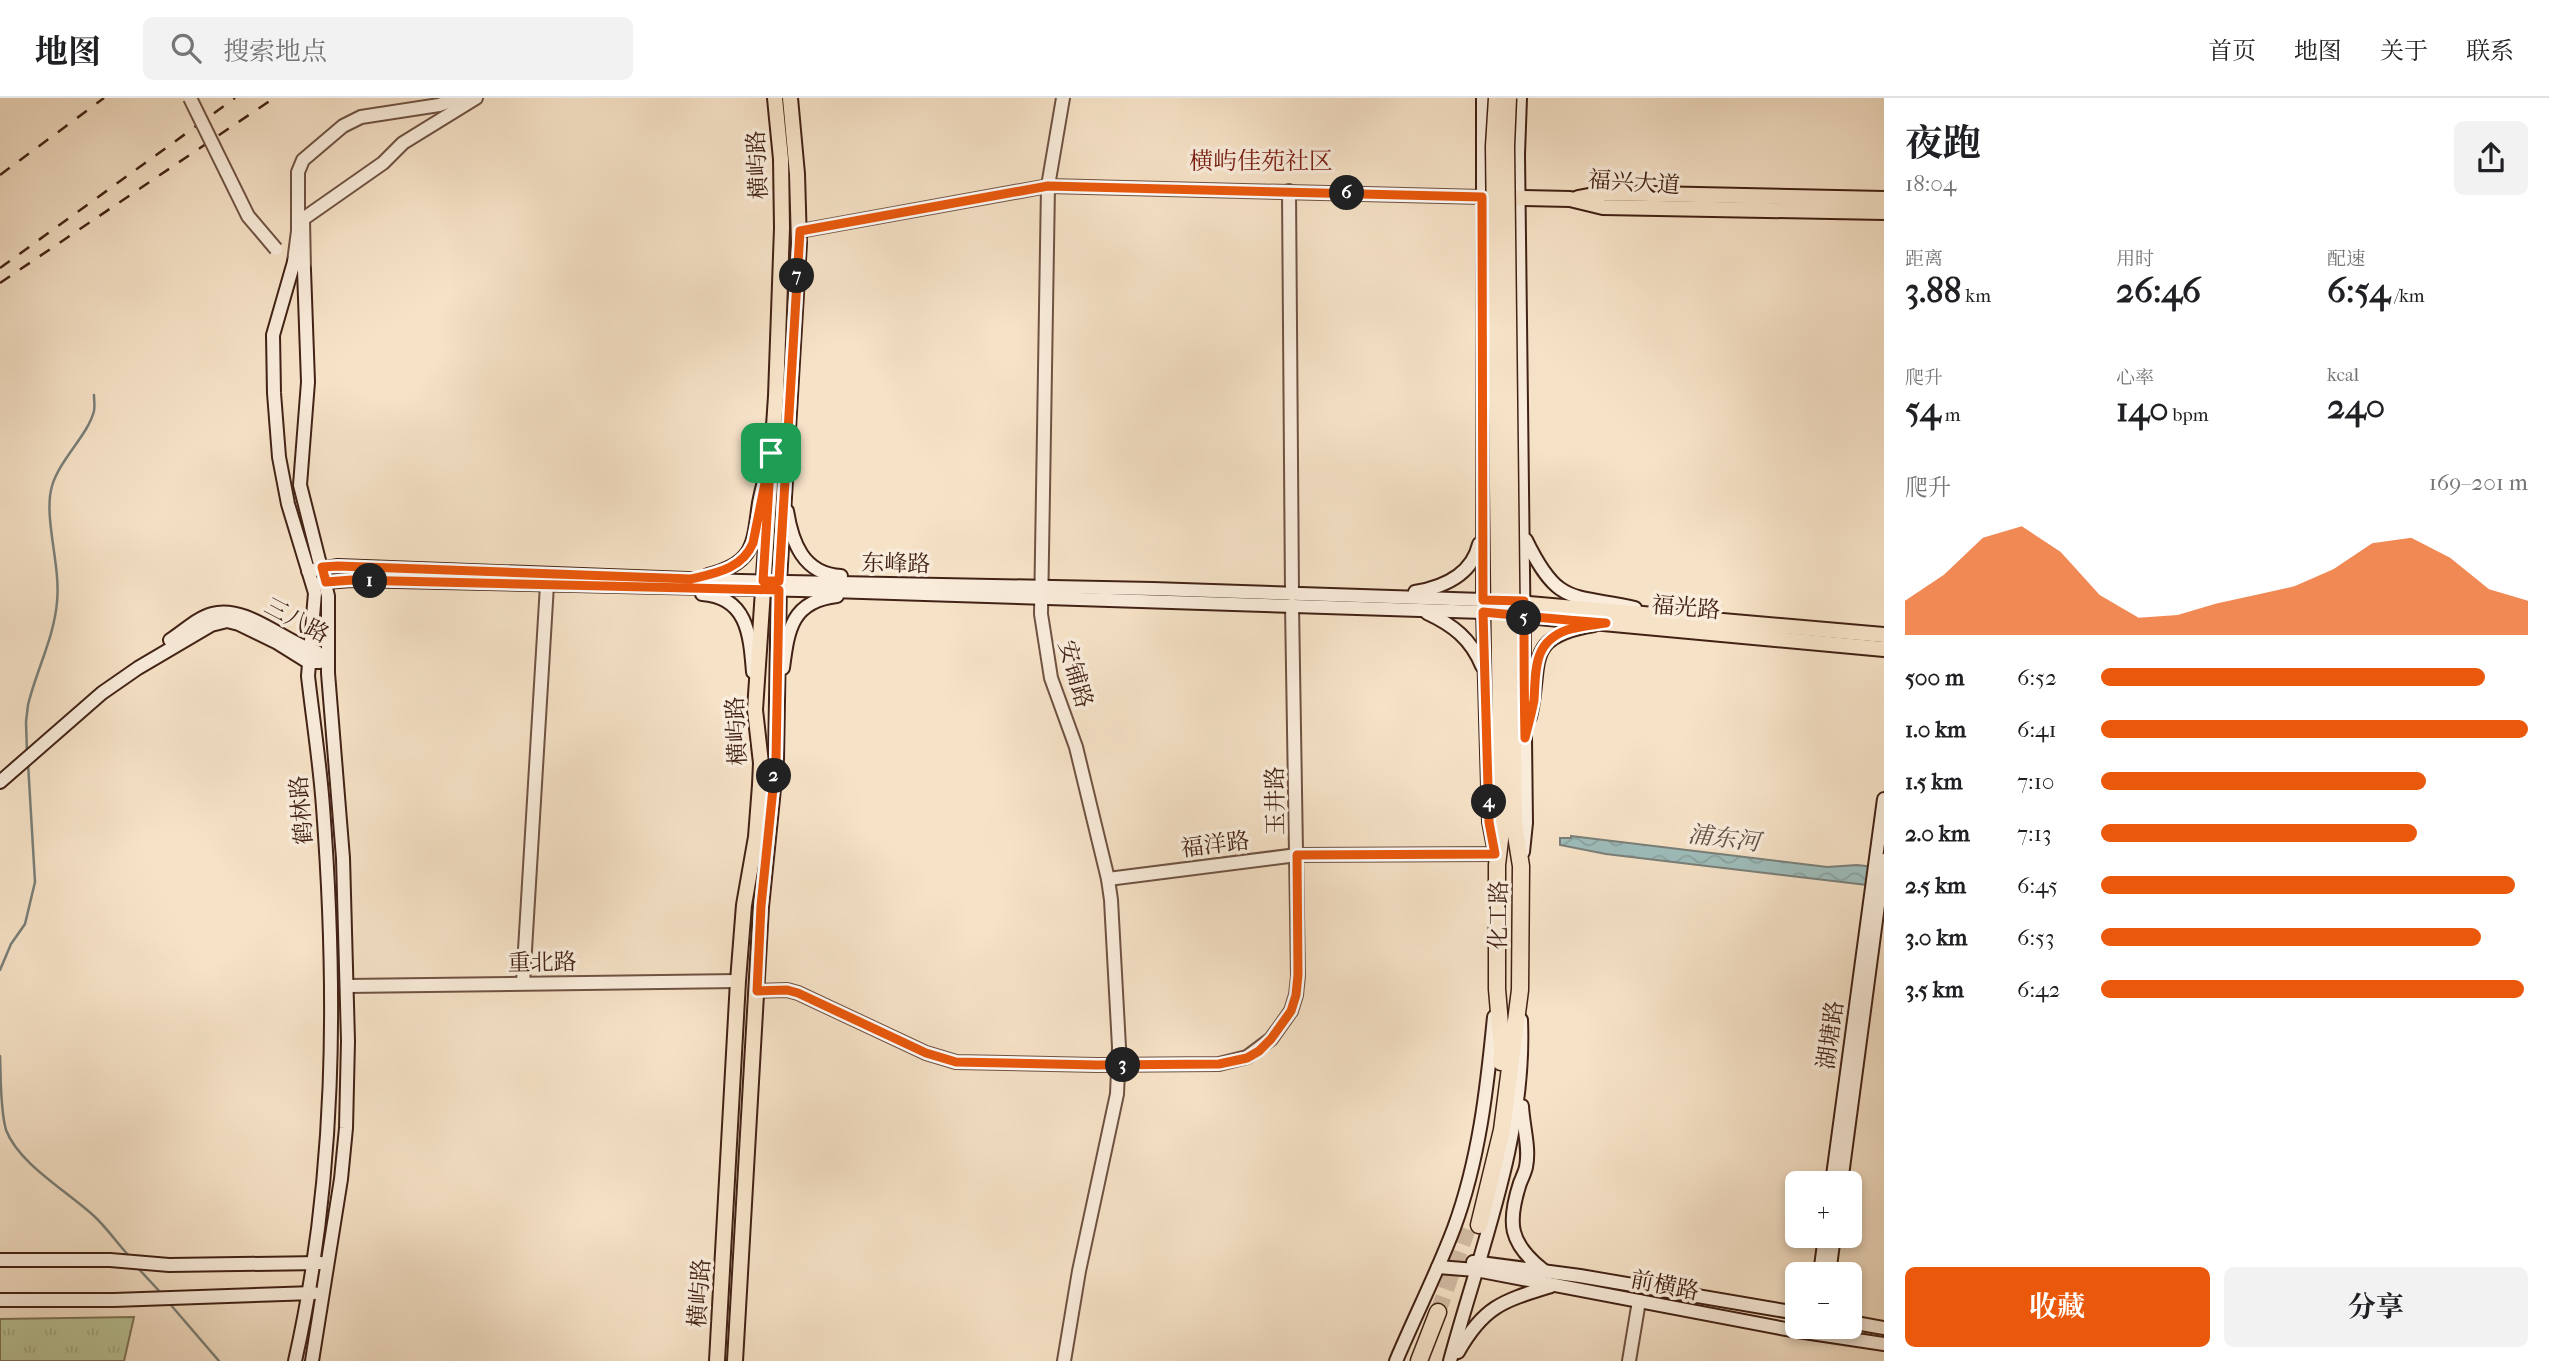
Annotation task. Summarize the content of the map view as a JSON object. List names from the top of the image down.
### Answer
{
  "streets": {
    "highway": ["化工路"],
    "main road": [
      "横屿路",
      "福兴大道",
      "东峰路",
      "福光路",
      "三八路",
      "安铺路",
      "玉井路",
      "鹤林路",
      "福洋路",
      "重北路",
      "湖塘路",
      "前横路"
    ]
  },
  "crossings": [
    ["横屿路", "东峰路"],
    ["横屿路", "玉井路"],
    ["横屿路", "重北路"],
    ["东峰路", "福光路"],
    ["东峰路", "安铺路"],
    ["东峰路", "玉井路"],
    ["东峰路", "鹤林路"],
    ["三八路", "鹤林路"],
    ["安铺路", "玉井路"],
    ["安铺路", "福洋路"],
    ["玉井路", "福洋路"],
    ["鹤林路", "重北路"],
    ["福洋路", "化工路"],
    ["化工路", "前横路"]
  ],
  "districts": ["横屿佳苑社区"],
  "water": ["浦东河"],
  "page": {
    "header": "地图",
    "search": "搜索地点",
    "nav": [
      "首页",
      "地图",
      "关于",
      "联系"
    ],
    "heading": ["夜跑", "18:04"],
    "pins": [
      "6",
      "7",
      "1",
      "5",
      "2",
      "4",
      "3"
    ],
    "stats": [
      ["距离", "3.88 km"],
      ["用时", "26:46"],
      ["配速", "6:54 /km"],
      ["爬升", "54 m"],
      ["心率", "140 bpm"],
      ["kcal", "240"]
    ],
    "chart": ["爬升", "169–201 m"],
    "list": [
      {
        "name": "500 m",
        "note": "6:52"
      },
      {
        "name": "1.0 km",
        "note": "6:41"
      },
      {
        "name": "1.5 km",
        "note": "7:10"
      },
      {
        "name": "2.0 km",
        "note": "7:13"
      },
      {
        "name": "2.5 km",
        "note": "6:45"
      },
      {
        "name": "3.0 km",
        "note": "6:53"
      },
      {
        "name": "3.5 km",
        "note": "6:42"
      }
    ],
    "map_buttons": ["+", "−"],
    "buttons": ["收藏", "分享"]
  }
}
